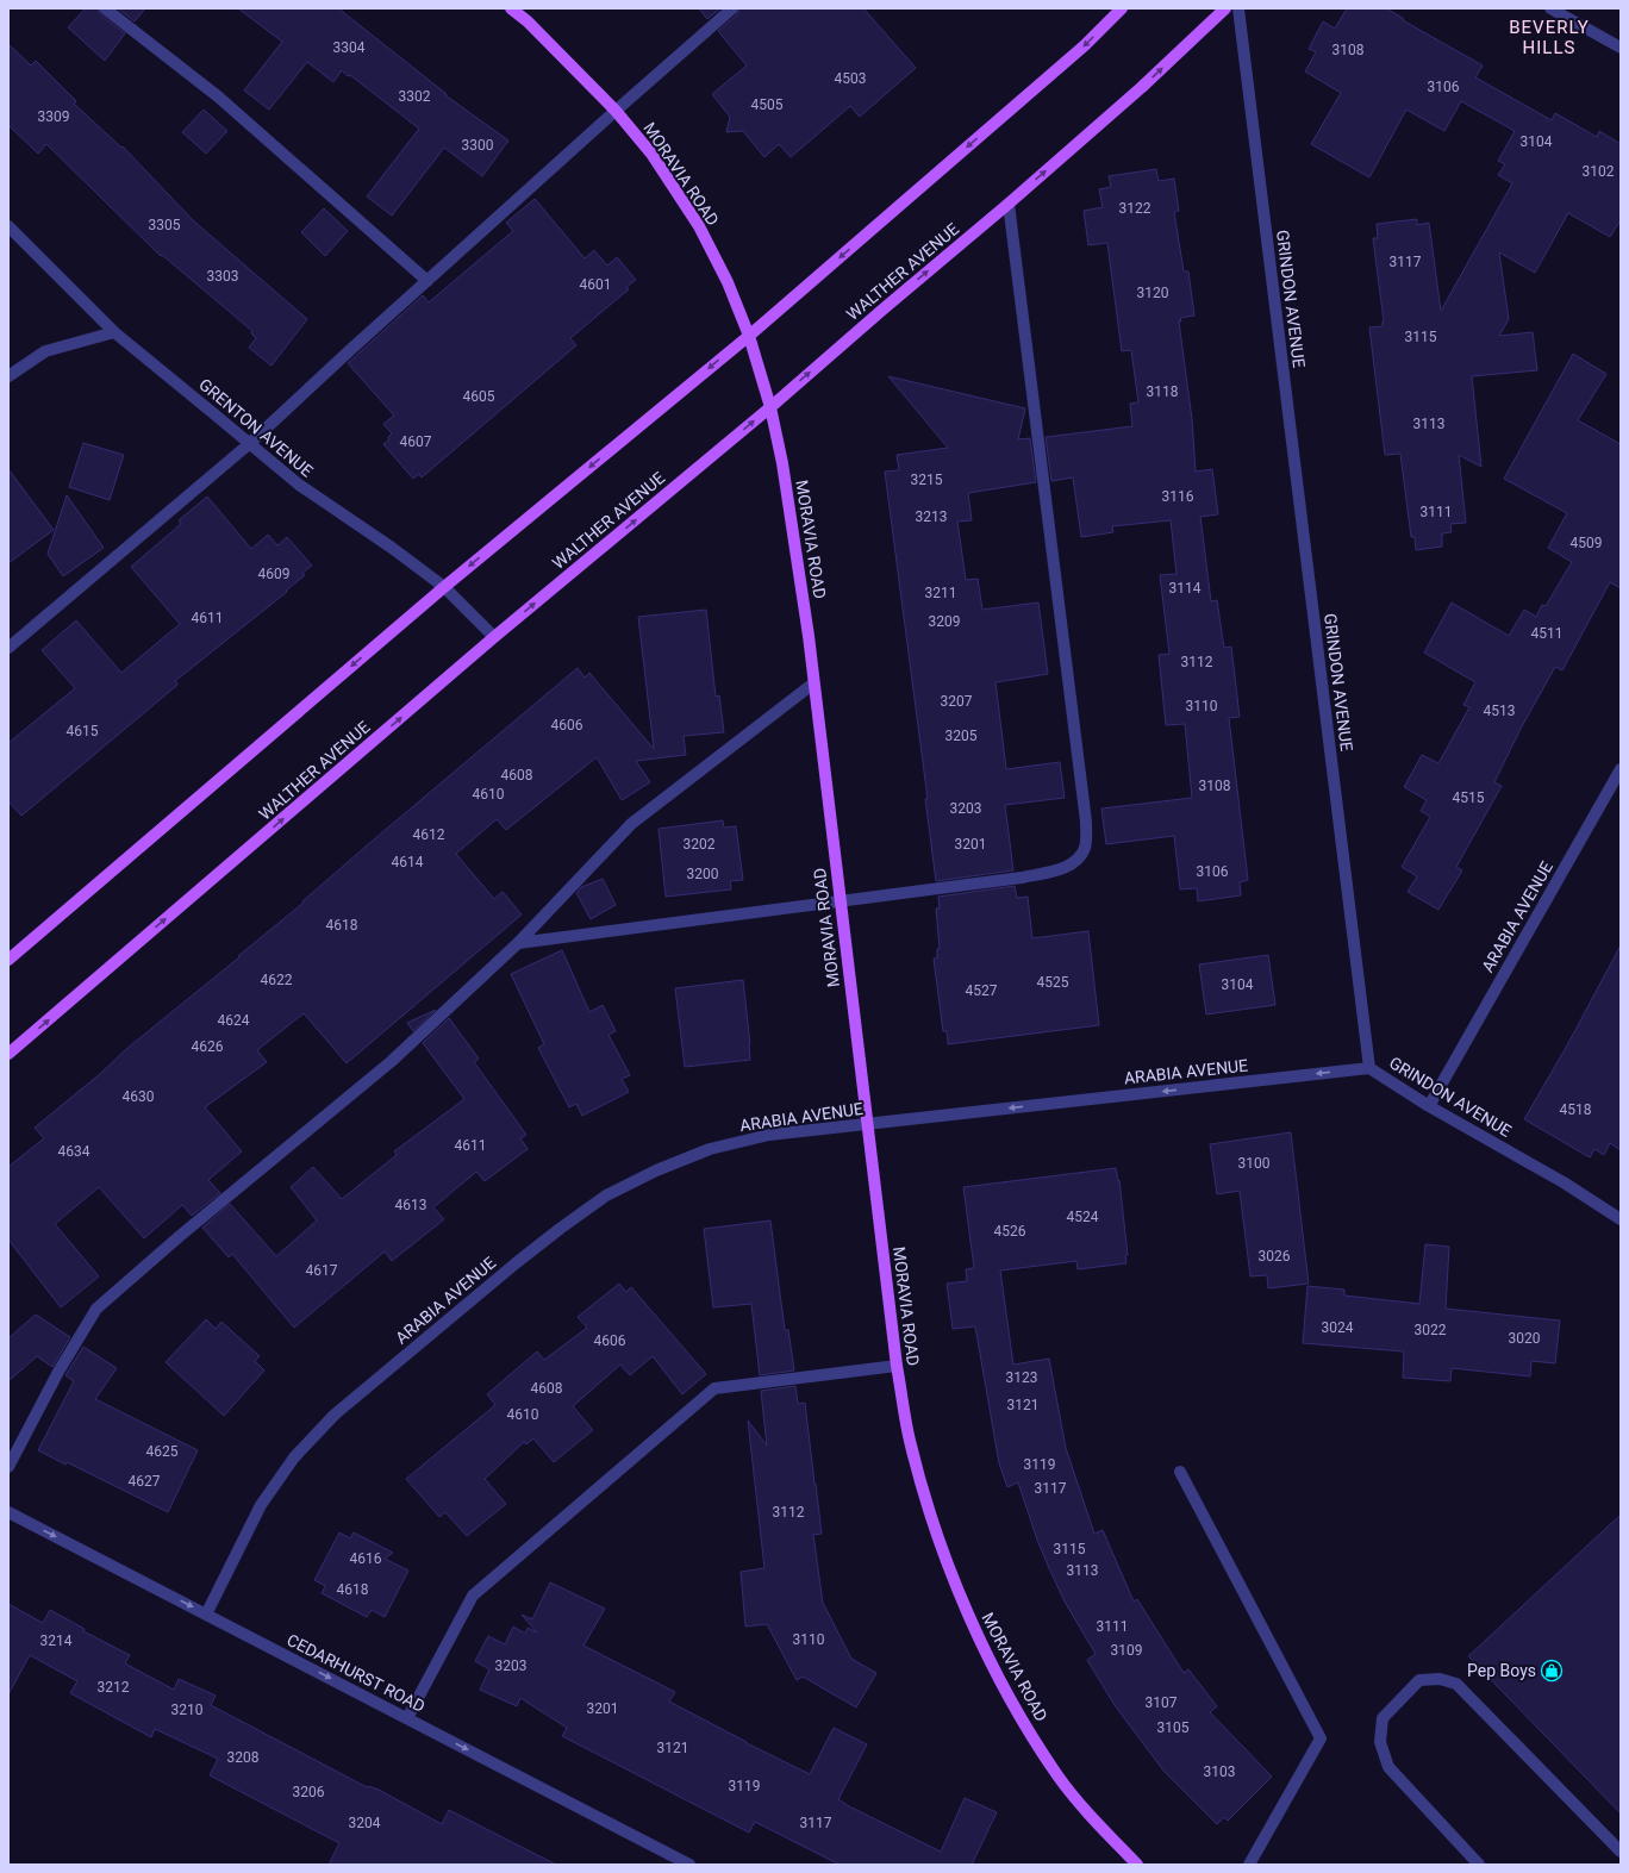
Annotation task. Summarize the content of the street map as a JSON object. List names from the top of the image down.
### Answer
{
  "streets": {
    "main road": ["MORAVIA ROAD", "WALTHER AVENUE"],
    "street": [
      "GRINDON AVENUE",
      "GRENTON AVENUE",
      "ARABIA AVENUE",
      "CEDARHURST ROAD"
    ]
  },
  "crossings": [
    ["MORAVIA ROAD", "WALTHER AVENUE"],
    ["MORAVIA ROAD", "ARABIA AVENUE"],
    ["WALTHER AVENUE", "GRENTON AVENUE"],
    ["GRINDON AVENUE", "ARABIA AVENUE"],
    ["ARABIA AVENUE", "CEDARHURST ROAD"]
  ],
  "one_way": ["CEDARHURST ROAD"],
  "districts": ["BEVERLY HILLS"],
  "places": {
    "shop": ["Pep Boys"]
  },
  "house_numbers": [
    "3304",
    "3108",
    "4503",
    "3106",
    "3302",
    "4505",
    "3309",
    "3104",
    "3300",
    "3102",
    "3122",
    "3305",
    "3117",
    "3303",
    "4601",
    "3120",
    "3115",
    "3118",
    "4605",
    "3113",
    "4607",
    "3215",
    "3116",
    "3111",
    "3213",
    "4509",
    "4609",
    "3114",
    "3211",
    "4611",
    "3209",
    "4511",
    "3112",
    "3207",
    "3110",
    "4513",
    "4606",
    "4615",
    "3205",
    "4608",
    "3108",
    "4610",
    "4515",
    "3203",
    "4612",
    "3202",
    "3201",
    "4614",
    "3106",
    "3200",
    "4618",
    "4622",
    "4525",
    "3104",
    "4527",
    "4624",
    "4626",
    "4630",
    "4518",
    "4611",
    "4634",
    "3100",
    "4613",
    "4524",
    "4526",
    "3026",
    "4617",
    "3024",
    "3022",
    "3020",
    "4606",
    "3123",
    "4608",
    "3121",
    "4610",
    "4625",
    "3119",
    "4627",
    "3117",
    "3112",
    "3115",
    "4616",
    "3113",
    "4618",
    "3111",
    "3110",
    "3214",
    "3109",
    "3203",
    "3212",
    "3107",
    "3201",
    "3210",
    "3105",
    "3121",
    "3208",
    "3103",
    "3119",
    "3206",
    "3204",
    "3117"
  ]
}
